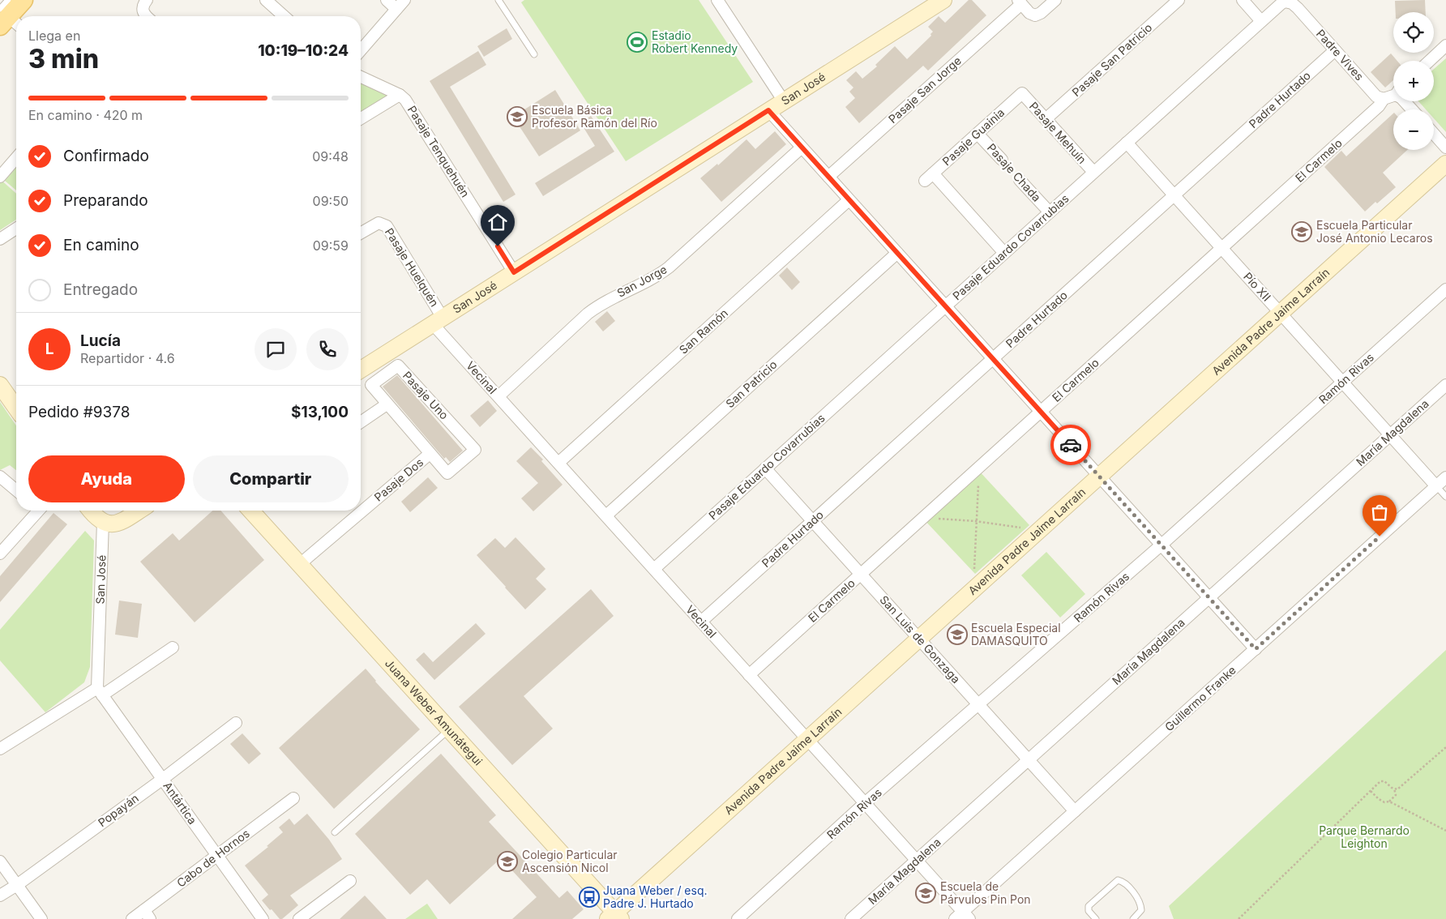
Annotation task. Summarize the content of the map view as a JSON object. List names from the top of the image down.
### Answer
{
  "streets": {
    "street": [
      "Padre Vives",
      "Pasaje San Patricio",
      "San José",
      "Pasaje San Jorge",
      "Padre Hurtado",
      "Pasaje Mehuín",
      "Pasaje Guainia",
      "Pasaje Tenquehuén",
      "El Carmelo",
      "Pasaje Chada",
      "Pasaje Eduardo Covarrubias",
      "Pasaje Huelquén",
      "San Jorge",
      "Pío XII",
      "Avenida Padre Jaime Larraín",
      "San Ramón",
      "Vecinal",
      "Ramón Rivas",
      "San Patricio",
      "Pasaje Uno",
      "María Magdalena",
      "Pasaje Dos",
      "San Luis de Gonzaga",
      "Guillermo Franke",
      "Juana Weber Amunátegui",
      "Antártica",
      "Popayán",
      "Cabo de Hornos"
    ]
  },
  "crossings": [
    ["Padre Vives", "Padre Hurtado"],
    ["Padre Vives", "El Carmelo"],
    ["Padre Vives", "Pasaje Eduardo Covarrubias"],
    ["Pasaje San Patricio", "Pasaje Mehuín"],
    ["San José", "Pasaje Tenquehuén"],
    ["San José", "Pasaje Huelquén"],
    ["San José", "Vecinal"],
    ["San José", "Antártica"],
    ["Padre Hurtado", "Pío XII"],
    ["Padre Hurtado", "Vecinal"],
    ["Padre Hurtado", "San Luis de Gonzaga"],
    ["Pasaje Mehuín", "Pasaje Guainia"],
    ["Pasaje Mehuín", "Pasaje Eduardo Covarrubias"],
    ["Pasaje Guainia", "Pasaje Chada"],
    ["Pasaje Guainia", "Pasaje Eduardo Covarrubias"],
    ["El Carmelo", "Pío XII"],
    ["El Carmelo", "Vecinal"],
    ["El Carmelo", "San Luis de Gonzaga"],
    ["Pasaje Chada", "Pasaje Eduardo Covarrubias"],
    ["Pasaje Eduardo Covarrubias", "Pío XII"],
    ["Pasaje Eduardo Covarrubias", "Vecinal"],
    ["Pasaje Eduardo Covarrubias", "San Luis de Gonzaga"],
    ["Pasaje Huelquén", "Vecinal"],
    ["San Jorge", "Vecinal"],
    ["Pío XII", "Avenida Padre Jaime Larraín"],
    ["Pío XII", "Ramón Rivas"],
    ["Pío XII", "María Magdalena"],
    ["Pío XII", "Guillermo Franke"],
    ["Avenida Padre Jaime Larraín", "Vecinal"],
    ["Avenida Padre Jaime Larraín", "San Luis de Gonzaga"],
    ["Avenida Padre Jaime Larraín", "Juana Weber Amunátegui"],
    ["San Ramón", "Vecinal"],
    ["Vecinal", "Ramón Rivas"],
    ["Vecinal", "San Patricio"],
    ["Vecinal", "María Magdalena"],
    ["Vecinal", "Guillermo Franke"],
    ["Ramón Rivas", "San Luis de Gonzaga"],
    ["Pasaje Uno", "Pasaje Dos"],
    ["María Magdalena", "San Luis de Gonzaga"],
    ["Pasaje Dos", "Juana Weber Amunátegui"],
    ["San Luis de Gonzaga", "Guillermo Franke"],
    ["Antártica", "Popayán"],
    ["Antártica", "Cabo de Hornos"]
  ],
  "parks": ["Parque Bernardo Leighton"],
  "places": {
    "sports": ["Estadio Robert Kennedy"],
    "school or university": [
      "Escuela Básica Profesor Ramón del Río",
      "Escuela Particular José Antonio Lecaros",
      "Escuela Especial DAMASQUITO",
      "Colegio Particular Ascensión Nicol",
      "Escuela de Párvulos Pin Pon"
    ],
    "bus stop": ["Juana Weber / esq. Padre J. Hurtado"]
  },
  "page": {
    "map_buttons": ["+", "−"],
    "heading": ["3 min", "Llega en", "10:19–10:24"],
    "panel": [
      "Lucía",
      "Repartidor · 4.6",
      "Pedido #9378",
      "$13,100"
    ],
    "bar": "En camino · 420 m",
    "list": [
      ["Confirmado", "09:48"],
      ["Preparando", "09:50"],
      ["En camino", "09:59"],
      "Entregado"
    ],
    "round": "L",
    "buttons": ["Ayuda", "Compartir"]
  }
}
